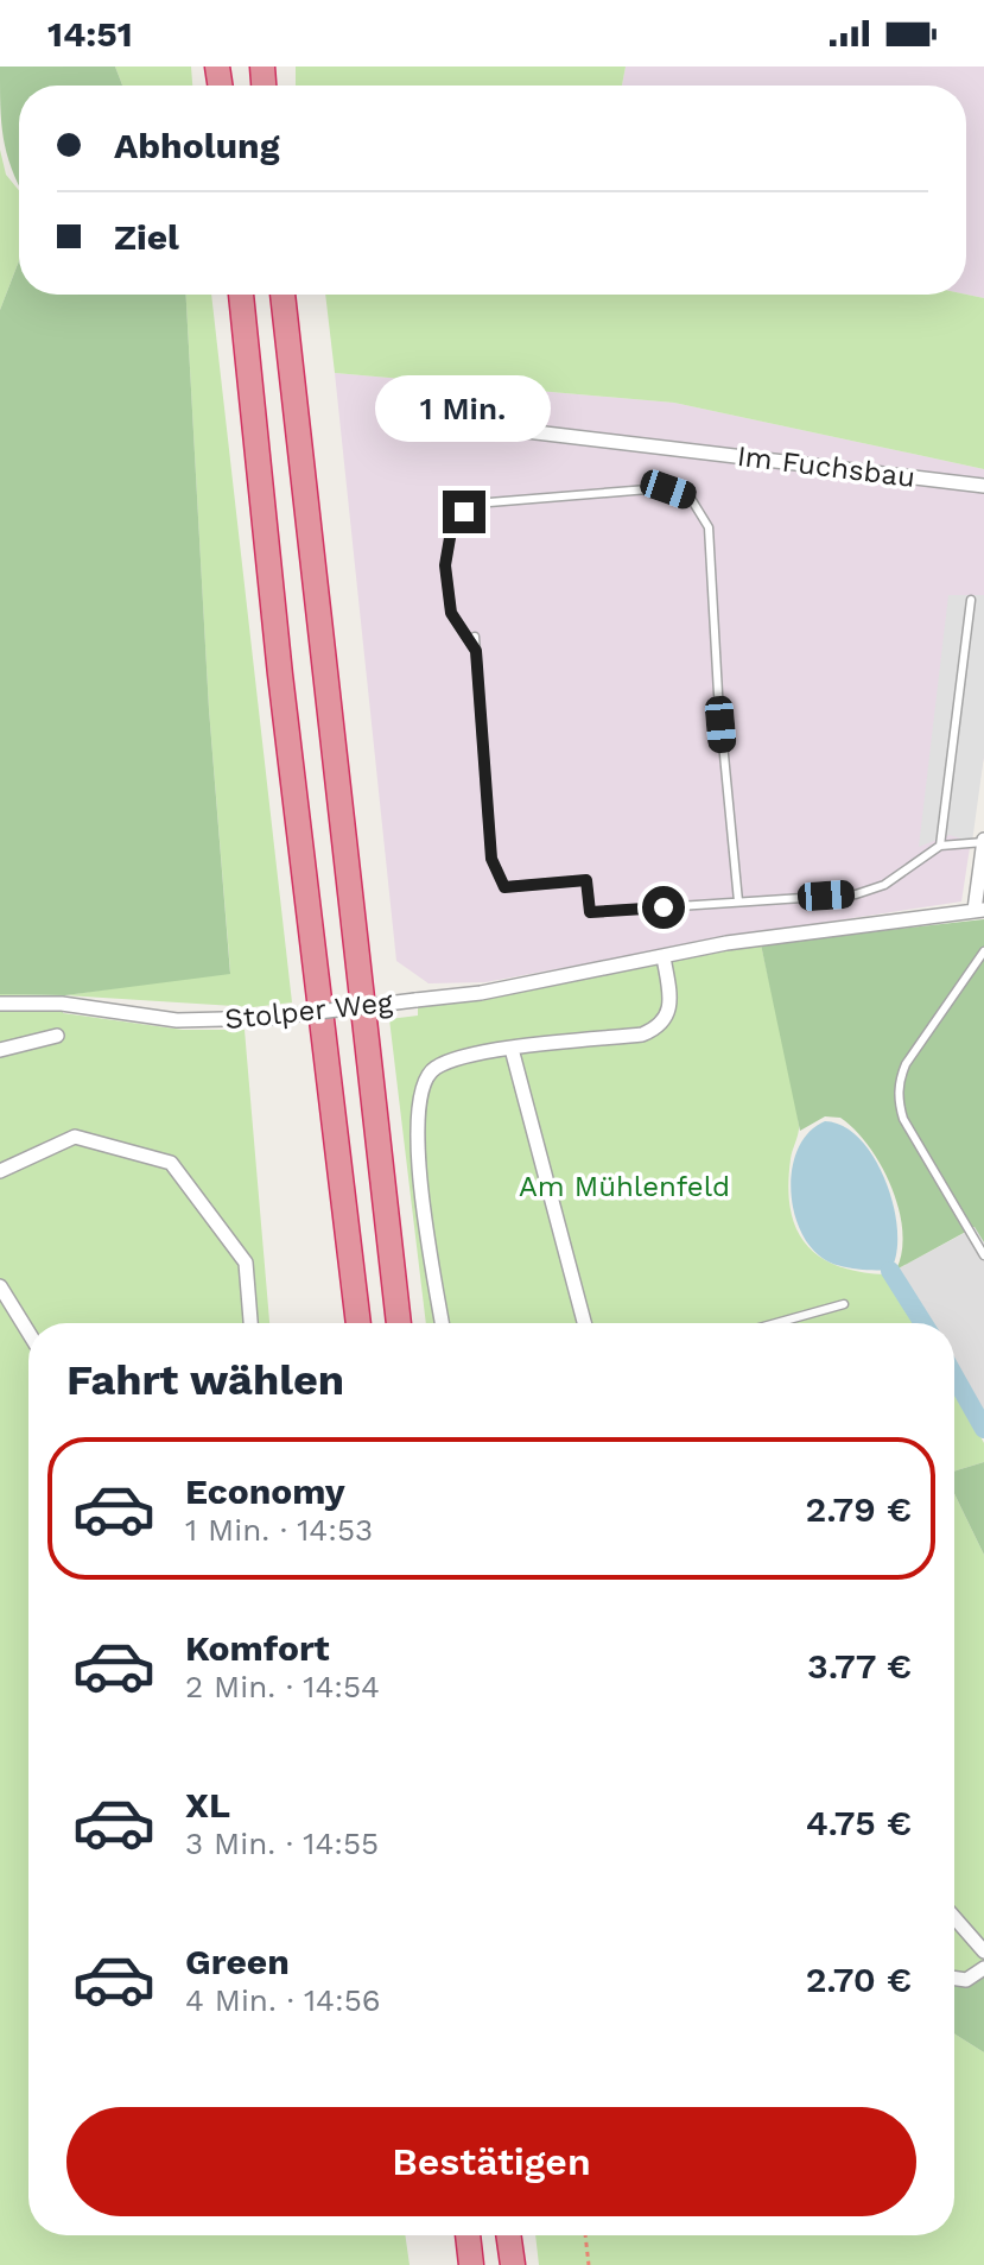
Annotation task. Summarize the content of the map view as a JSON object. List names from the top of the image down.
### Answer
{
  "streets": {
    "street": ["Im Fuchsbau", "Stolper Weg"]
  },
  "parks": ["Am Mühlenfeld"],
  "page": {
    "status": "14:51",
    "banner": ["Abholung", "Ziel"],
    "bubble": "1 Min.",
    "heading": "Fahrt wählen",
    "list": [
      {
        "name": "Economy",
        "note": "1 Min. · 14:53",
        "value": "2.79 €"
      },
      {
        "name": "Komfort",
        "note": "2 Min. · 14:54",
        "value": "3.77 €"
      },
      {
        "name": "XL",
        "note": "3 Min. · 14:55",
        "value": "4.75 €"
      },
      {
        "name": "Green",
        "note": "4 Min. · 14:56",
        "value": "2.70 €"
      }
    ],
    "buttons": "Bestätigen"
  }
}
